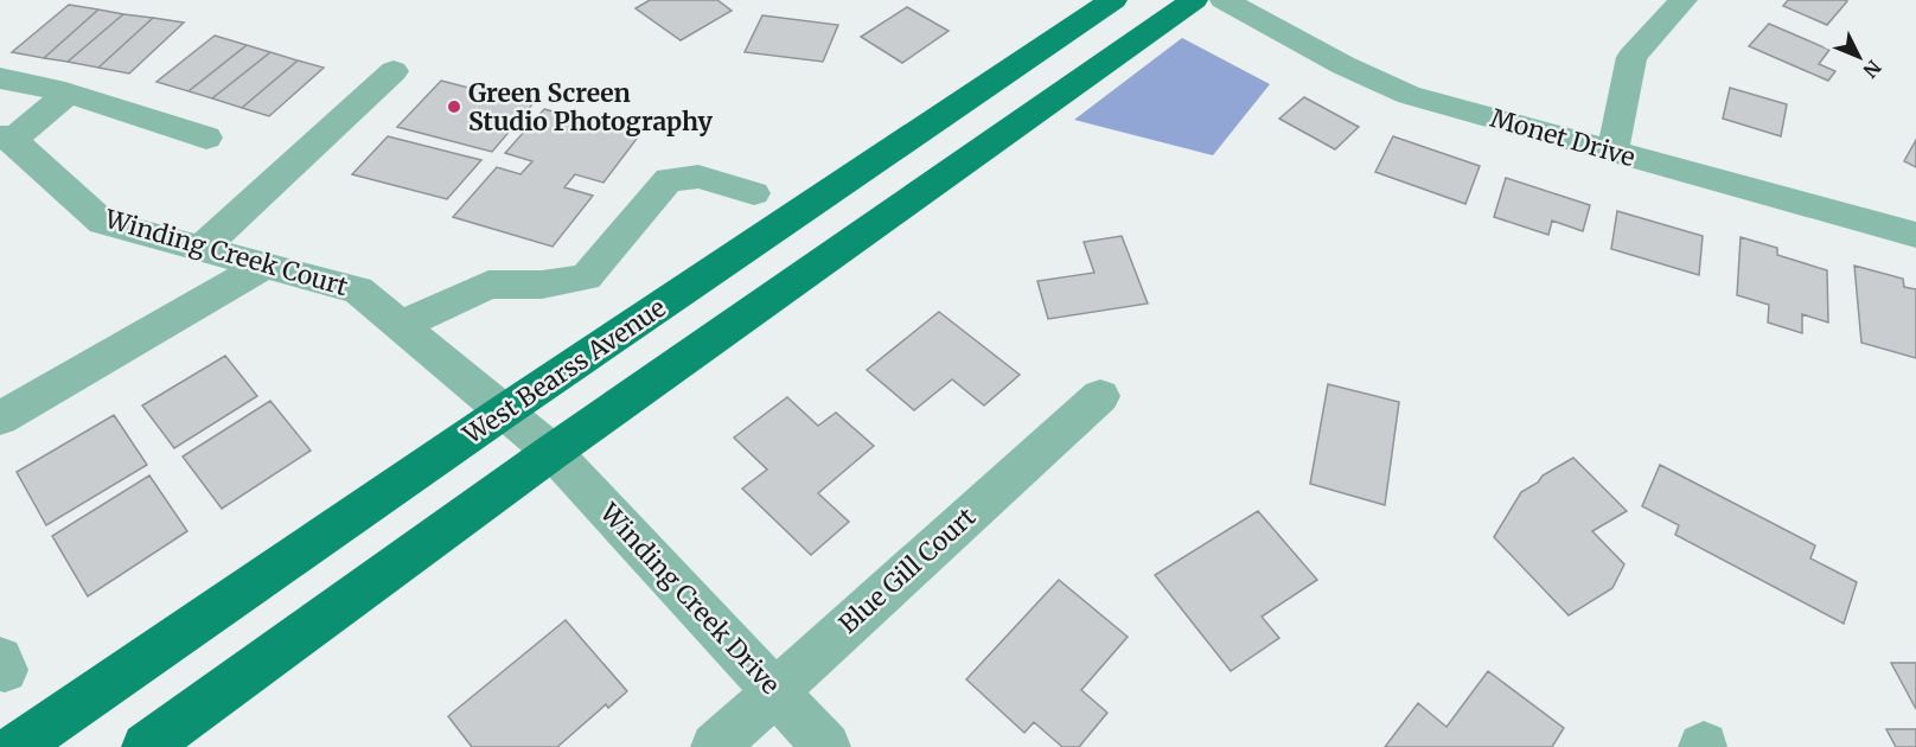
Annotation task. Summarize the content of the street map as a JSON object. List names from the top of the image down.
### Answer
{
  "streets": {
    "main road": ["West Bearss Avenue"],
    "street": [
      "Monet Drive",
      "Winding Creek Court",
      "Blue Gill Court",
      "Winding Creek Drive"
    ]
  },
  "crossings": [
    ["Winding Creek Court", "West Bearss Avenue"],
    ["Winding Creek Court", "Winding Creek Drive"],
    ["Blue Gill Court", "Winding Creek Drive"]
  ],
  "places": ["Green Screen Studio Photography"],
  "north": "bottom right"
}
